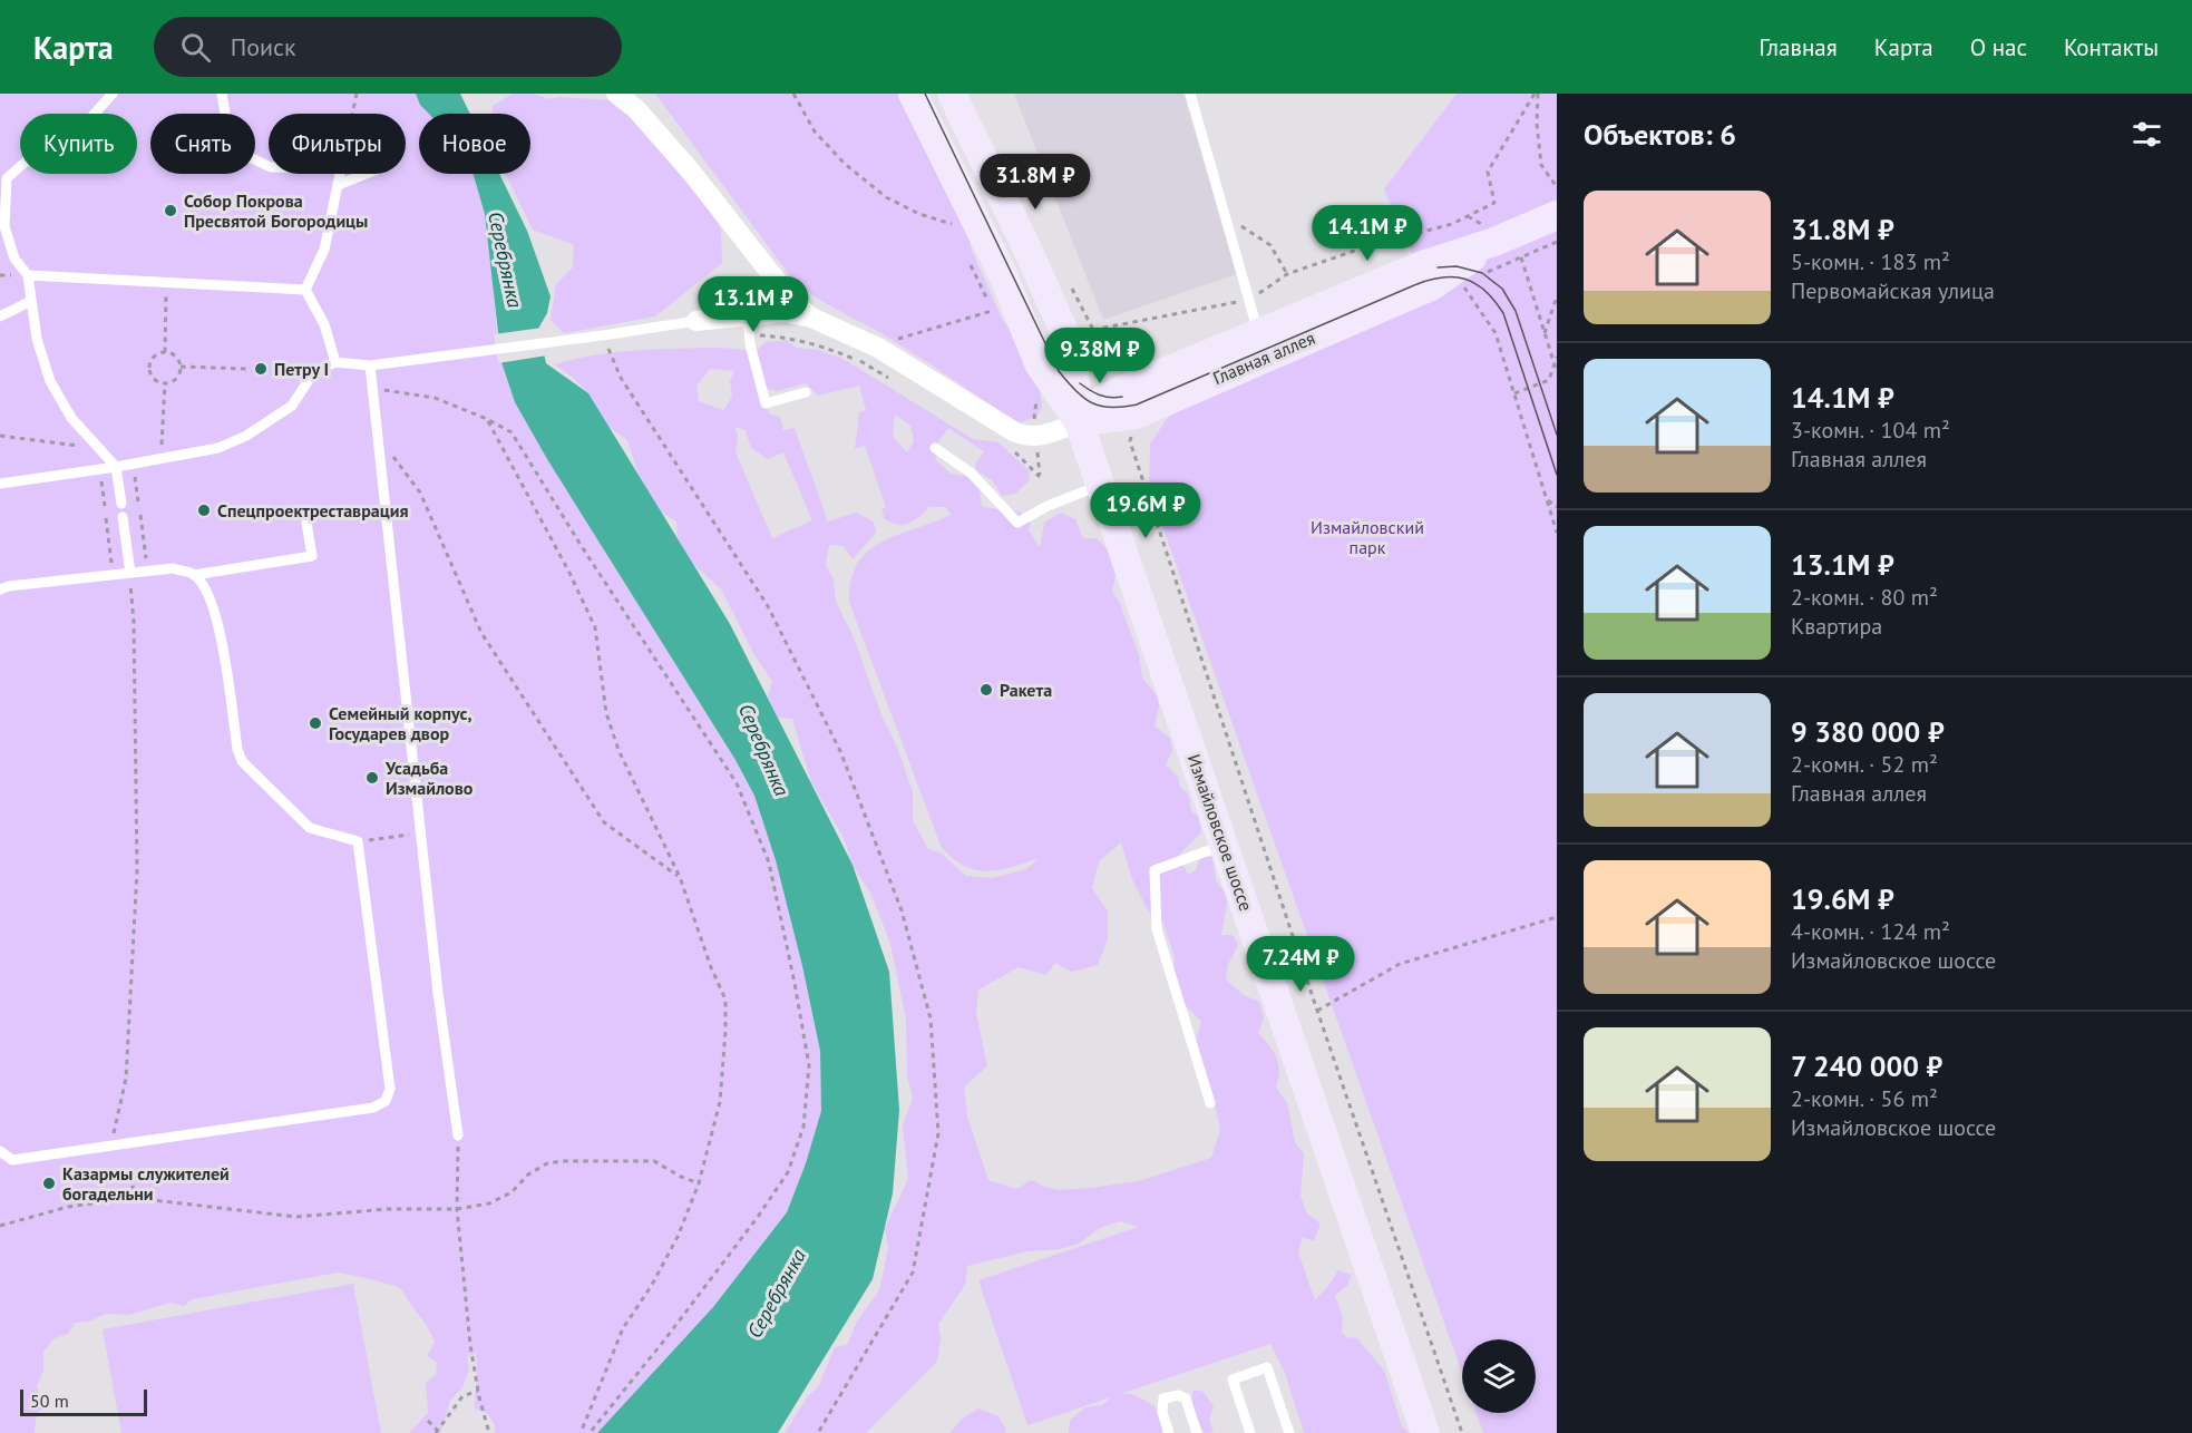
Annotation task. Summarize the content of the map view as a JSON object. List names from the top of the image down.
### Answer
{
  "streets": {
    "main road": ["Главная аллея", "Измайловское шоссе"]
  },
  "crossings": [
    ["Главная аллея", "Измайловское шоссе"]
  ],
  "water": ["Серебрянка"],
  "parks": ["Измайловский парк"],
  "places": [
    "Собор Покрова Пресвятой Богородицы",
    "Петру I",
    "Спецпроектреставрация",
    "Ракета",
    "Семейный корпус, Государев двор",
    "Усадьба Измайлово",
    "Казармы служителей богадельни"
  ],
  "scale_bar": "50 m",
  "page": {
    "header": "Карта",
    "search": "Поиск",
    "nav": [
      "Главная",
      "Карта",
      "О нас",
      "Контакты"
    ],
    "heading": "Объектов: 6",
    "chip": [
      "Купить",
      "Снять",
      "Фильтры",
      "Новое"
    ],
    "price": [
      "31.8M ₽",
      "14.1M ₽",
      "13.1M ₽",
      "9.38M ₽",
      "19.6M ₽",
      "7.24M ₽"
    ],
    "list": [
      {
        "name": "31.8M ₽",
        "note": "5-комн. · 183 m² · Первомайская улица"
      },
      {
        "name": "14.1M ₽",
        "note": "3-комн. · 104 m² · Главная аллея"
      },
      {
        "name": "13.1M ₽",
        "note": "2-комн. · 80 m² · Квартира"
      },
      {
        "name": "9 380 000 ₽",
        "note": "2-комн. · 52 m² · Главная аллея"
      },
      {
        "name": "19.6M ₽",
        "note": "4-комн. · 124 m² · Измайловское шоссе"
      },
      {
        "name": "7 240 000 ₽",
        "note": "2-комн. · 56 m² · Измайловское шоссе"
      }
    ],
    "scale": "50 m"
  }
}
